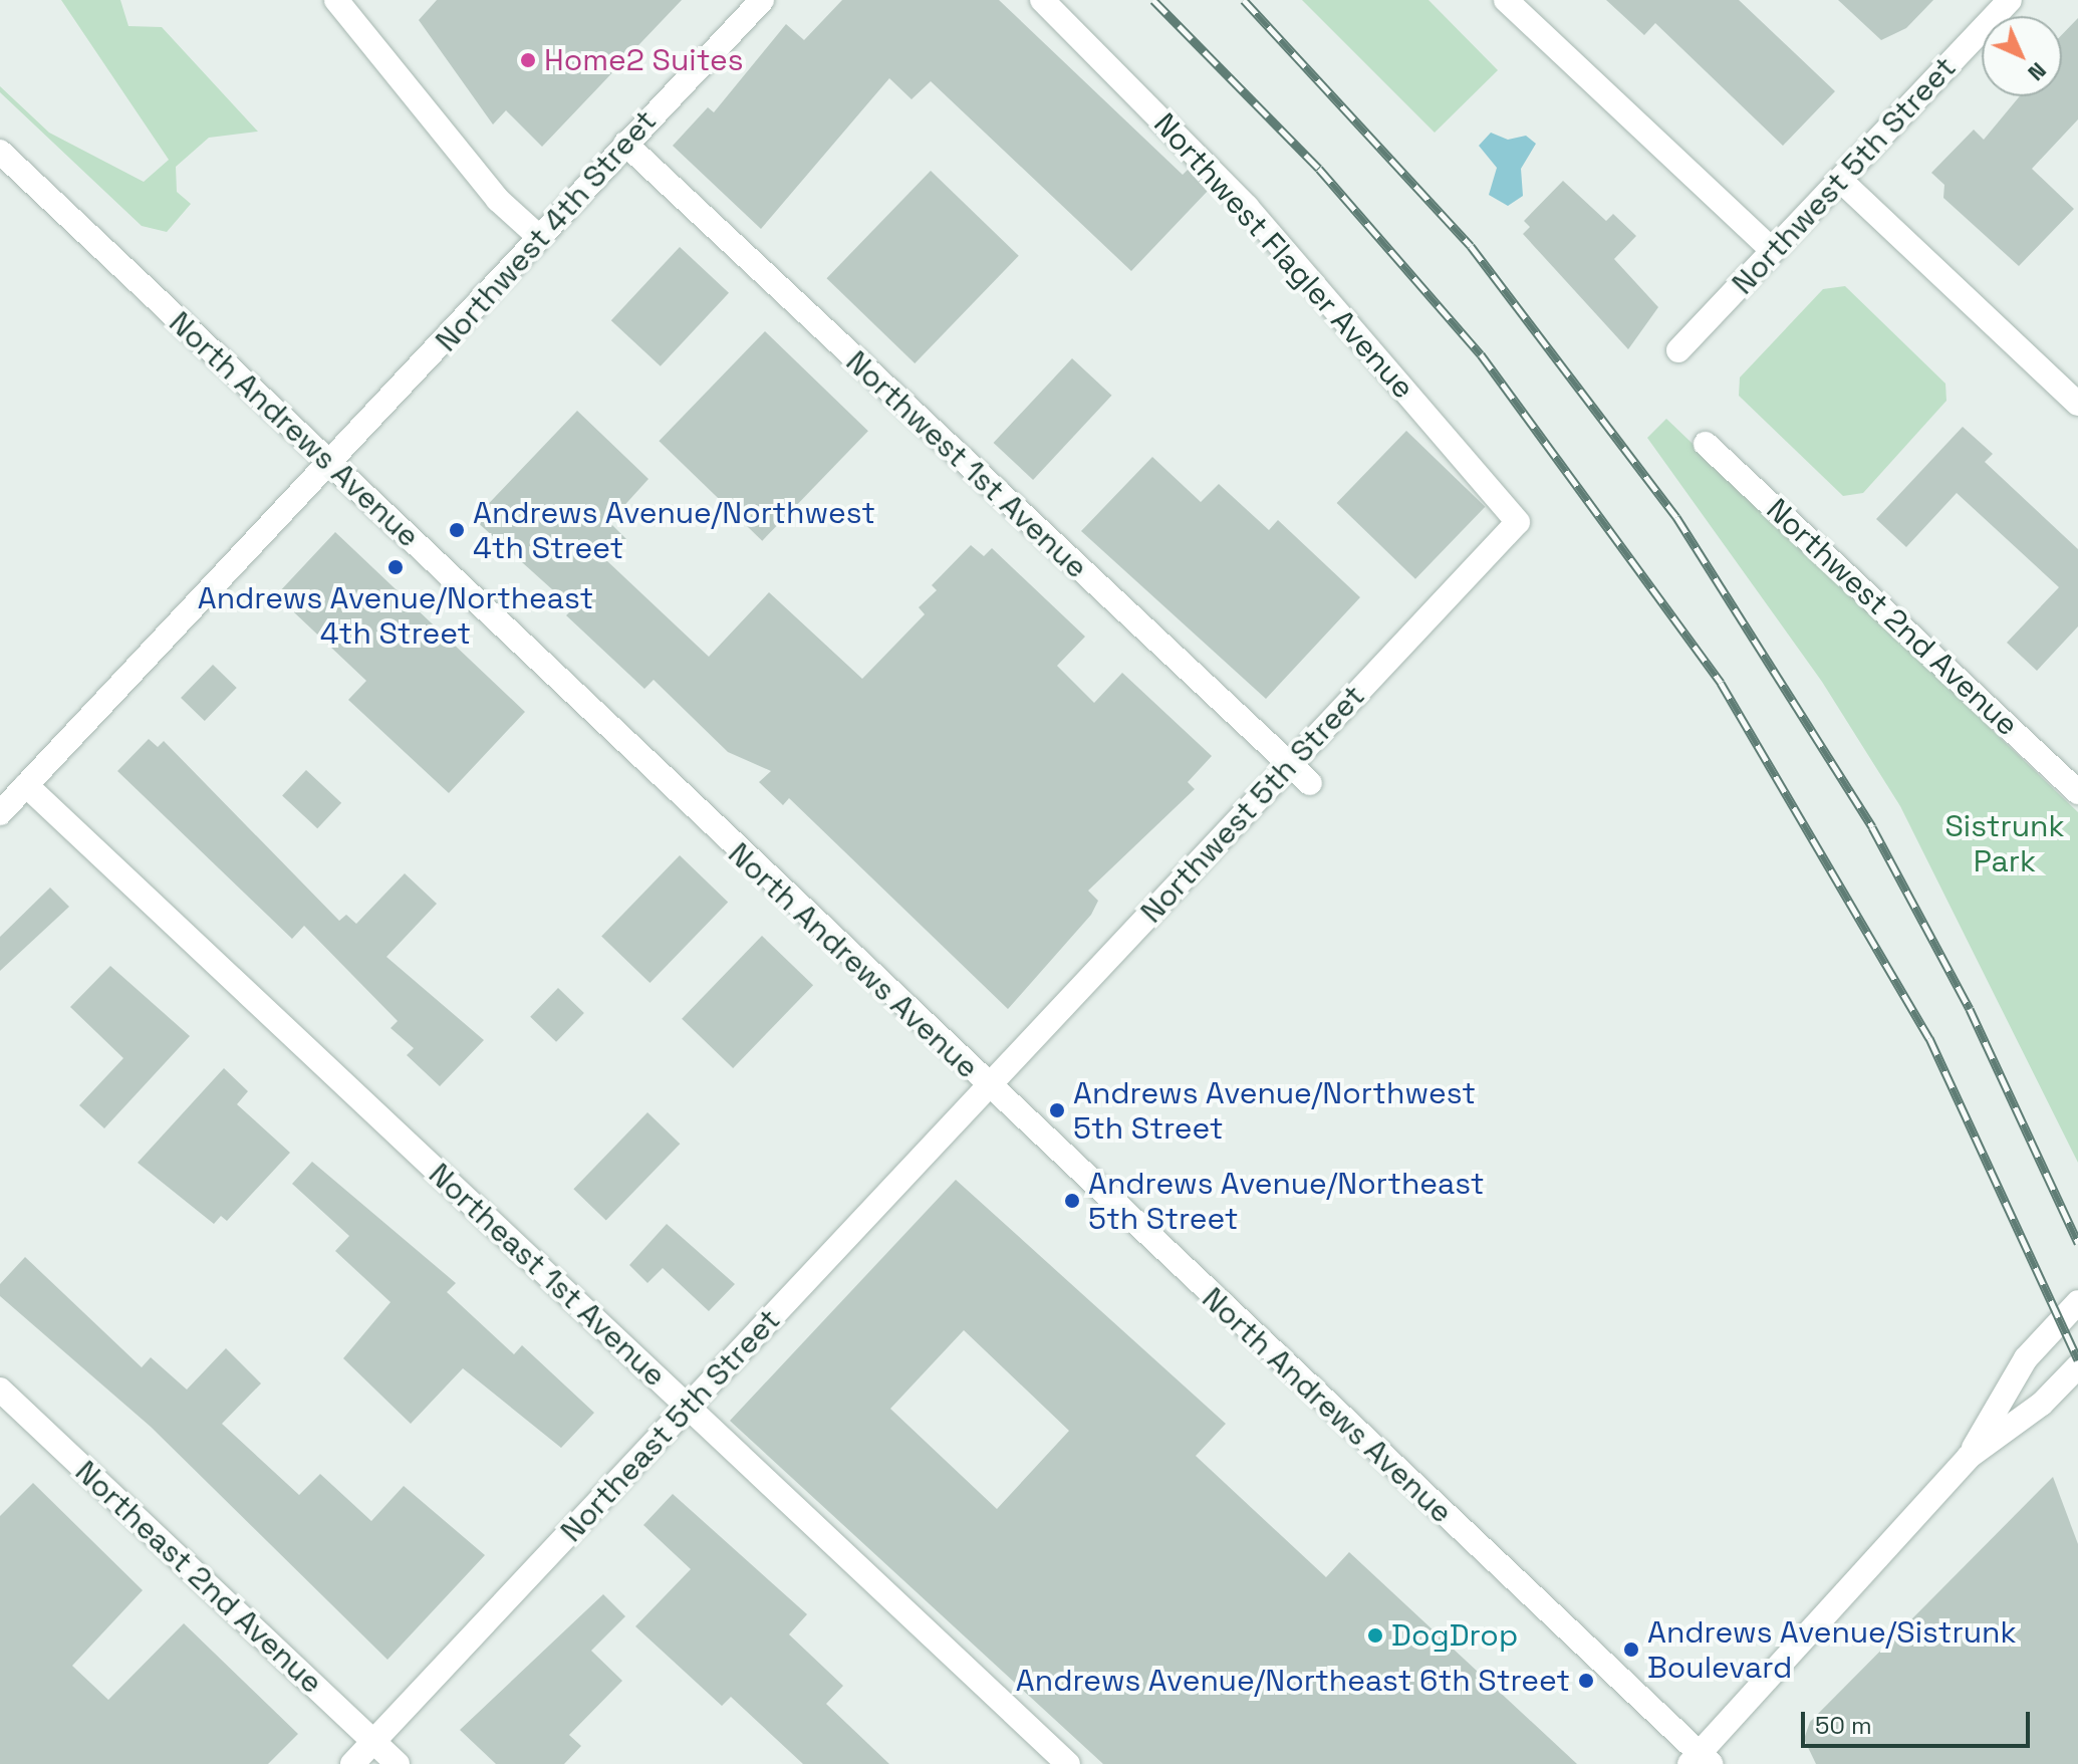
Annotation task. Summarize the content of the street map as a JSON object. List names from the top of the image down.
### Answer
{
  "streets": {
    "street": [
      "Northwest 5th Street",
      "Northwest 4th Street",
      "Northwest Flagler Avenue",
      "North Andrews Avenue",
      "Northwest 1st Avenue",
      "Northwest 2nd Avenue",
      "Northeast 1st Avenue",
      "Northeast 5th Street",
      "Northeast 2nd Avenue"
    ]
  },
  "crossings": [
    ["Northwest 5th Street", "Northwest Flagler Avenue"],
    ["Northwest 5th Street", "North Andrews Avenue"],
    ["Northwest 5th Street", "Northwest 1st Avenue"],
    ["Northwest 5th Street", "Northeast 5th Street"],
    ["Northwest 4th Street", "North Andrews Avenue"],
    ["Northwest 4th Street", "Northwest 1st Avenue"],
    ["Northwest 4th Street", "Northeast 1st Avenue"],
    ["North Andrews Avenue", "Northeast 5th Street"],
    ["Northeast 1st Avenue", "Northeast 5th Street"],
    ["Northeast 5th Street", "Northeast 2nd Avenue"]
  ],
  "parks": ["Sistrunk Park"],
  "places": [
    "Home2 Suites",
    "Andrews Avenue/Northwest 4th Street",
    "Andrews Avenue/Northeast 4th Street",
    "Andrews Avenue/Northwest 5th Street",
    "Andrews Avenue/Northeast 5th Street",
    "DogDrop",
    "Andrews Avenue/Sistrunk Boulevard",
    "Andrews Avenue/Northeast 6th Street"
  ],
  "scale_bar": "50 m",
  "north": "bottom right"
}
